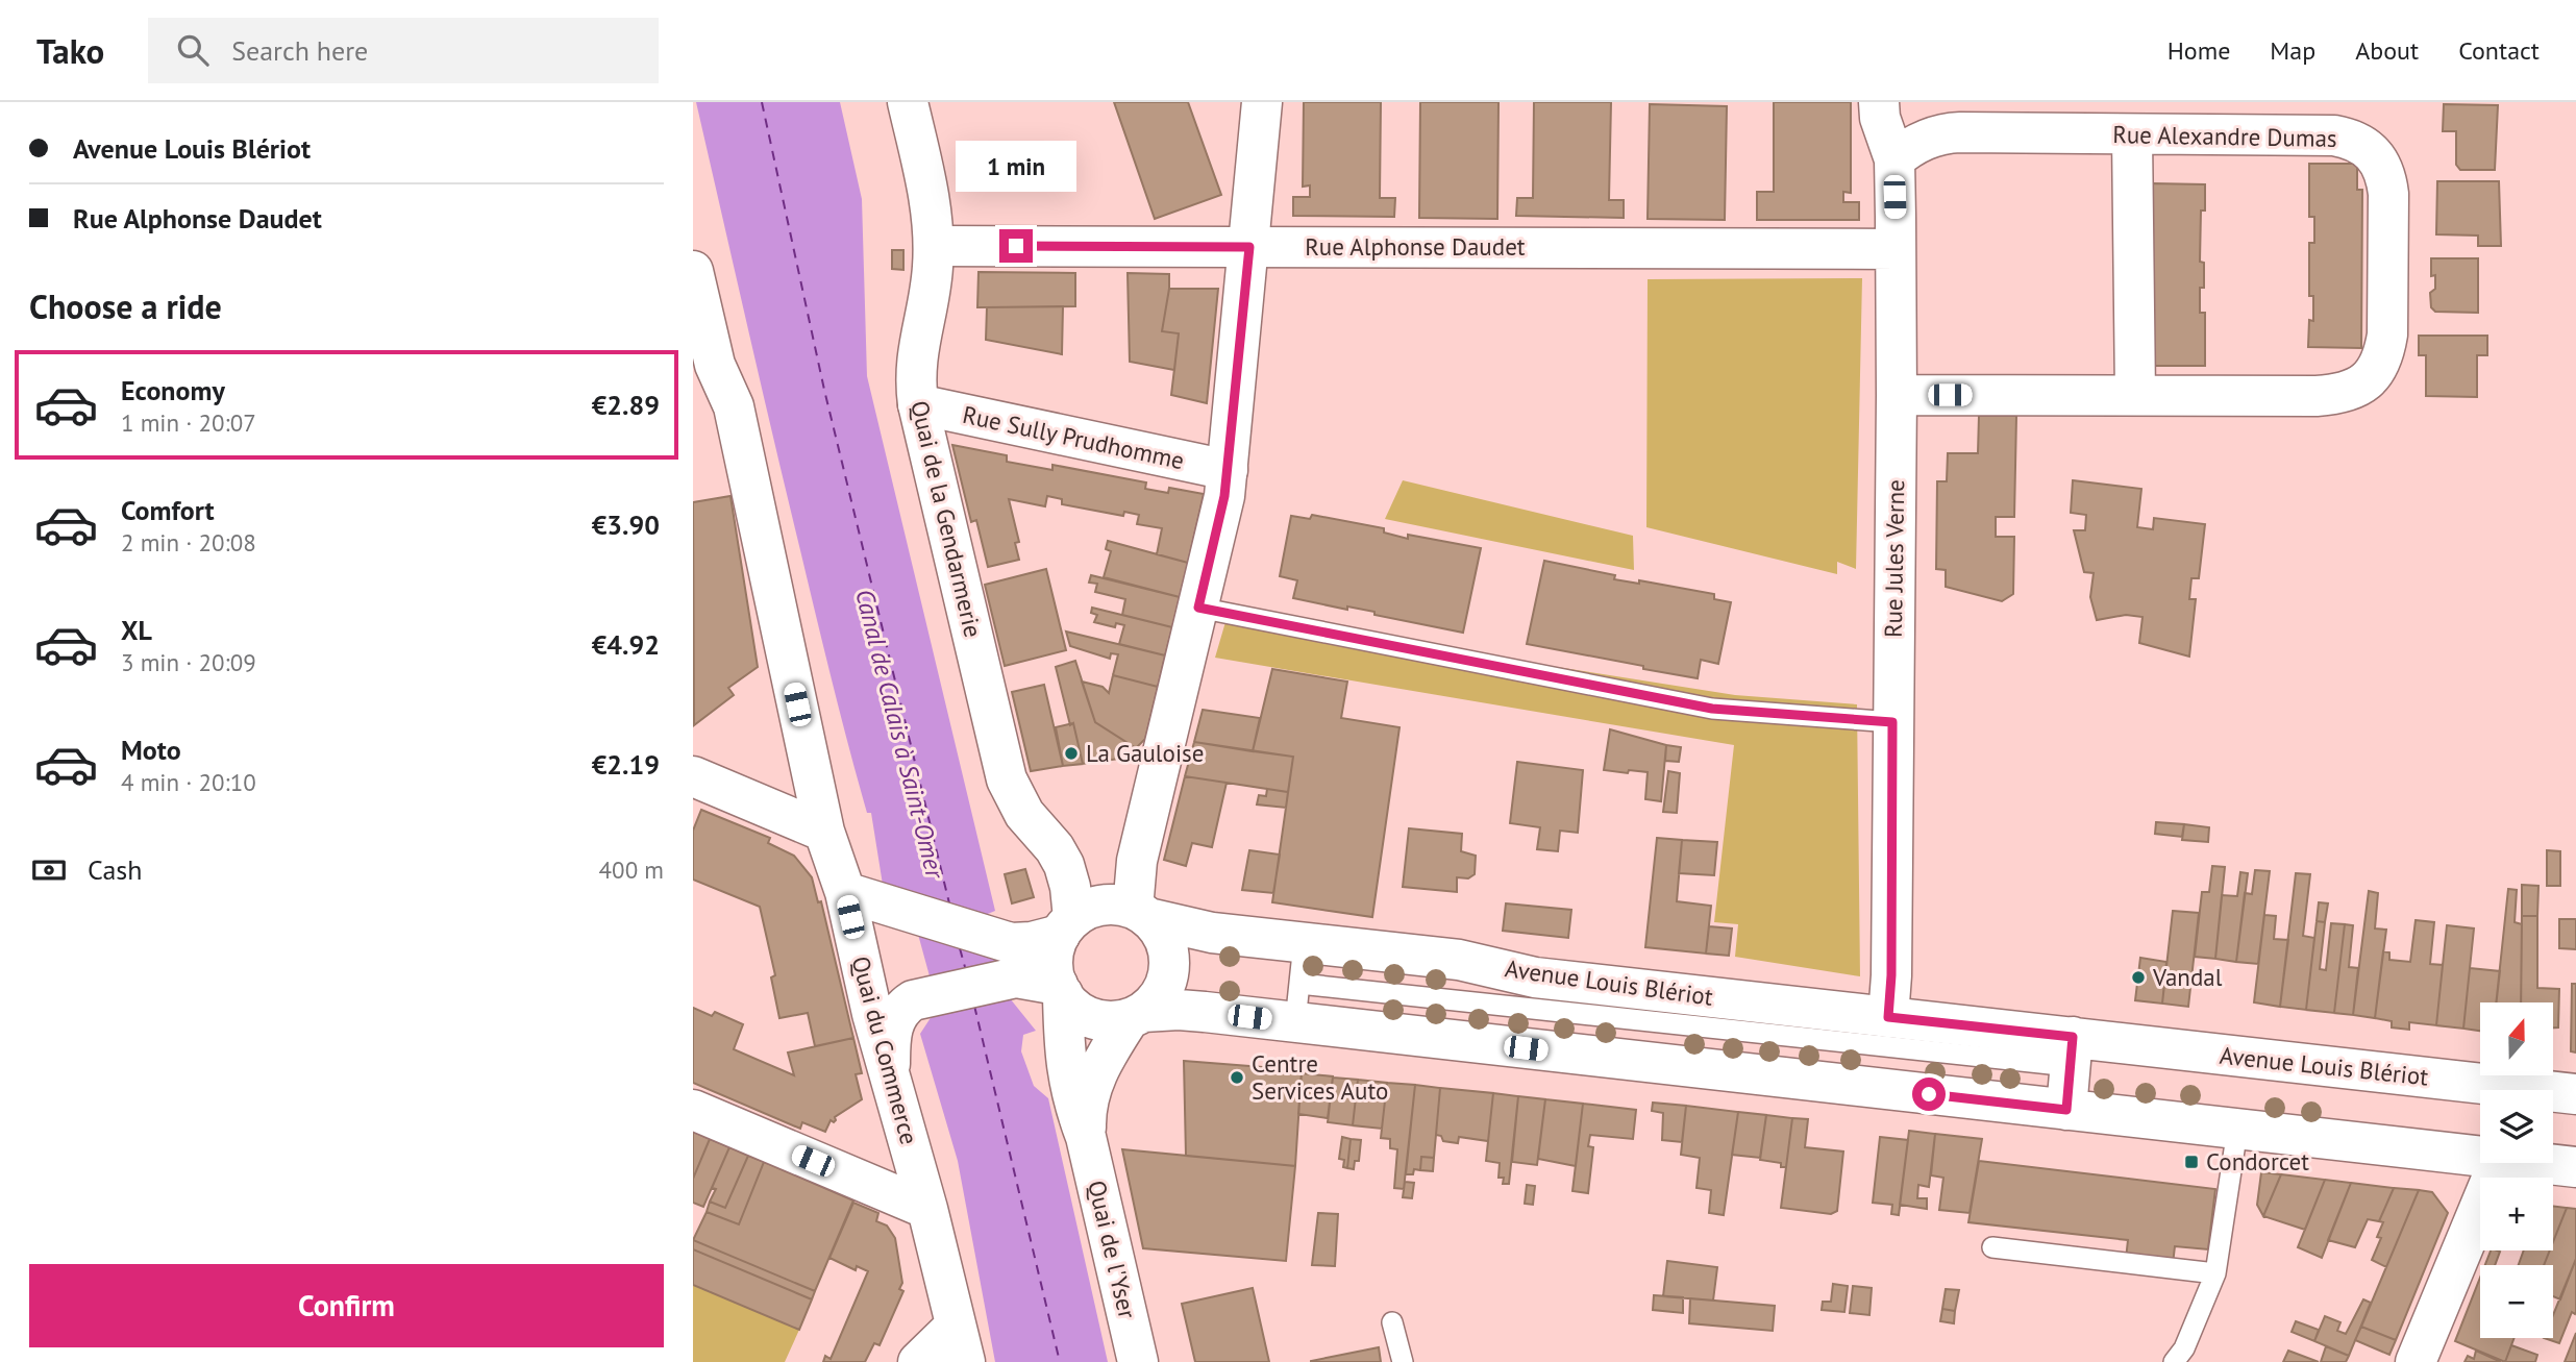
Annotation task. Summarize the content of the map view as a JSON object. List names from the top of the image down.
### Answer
{
  "streets": {
    "street": [
      "Rue Alexandre Dumas",
      "Rue Alphonse Daudet",
      "Rue Sully Prudhomme",
      "Quai de la Gendarmerie",
      "Rue Jules Verne",
      "Avenue Louis Blériot",
      "Quai du Commerce",
      "Quai de l'Yser"
    ]
  },
  "crossings": [
    ["Rue Alexandre Dumas", "Rue Jules Verne"],
    ["Rue Alphonse Daudet", "Quai de la Gendarmerie"],
    ["Rue Alphonse Daudet", "Rue Jules Verne"],
    ["Rue Sully Prudhomme", "Quai de la Gendarmerie"],
    ["Quai de la Gendarmerie", "Avenue Louis Blériot"],
    ["Quai de la Gendarmerie", "Quai de l'Yser"],
    ["Rue Jules Verne", "Avenue Louis Blériot"],
    ["Avenue Louis Blériot", "Quai de l'Yser"]
  ],
  "water": ["Canal de Calais à Saint-Omer"],
  "places": {
    "other": ["La Gauloise", "Vandal", "Centre Services Auto"],
    "transit": ["Condorcet"]
  },
  "north": "top",
  "page": {
    "header": "Tako",
    "search": "Search here",
    "nav": [
      "Home",
      "Map",
      "About",
      "Contact"
    ],
    "banner": ["Avenue Louis Blériot", "Rue Alphonse Daudet"],
    "bubble": "1 min",
    "heading": "Choose a ride",
    "list": [
      {
        "name": "Economy",
        "note": "1 min · 20:07",
        "value": "€2.89"
      },
      {
        "name": "Comfort",
        "note": "2 min · 20:08",
        "value": "€3.90"
      },
      {
        "name": "XL",
        "note": "3 min · 20:09",
        "value": "€4.92"
      },
      {
        "name": "Moto",
        "note": "4 min · 20:10",
        "value": "€2.19"
      }
    ],
    "pay": ["Cash", "400 m"],
    "map_buttons": ["+", "−"],
    "buttons": "Confirm"
  }
}
